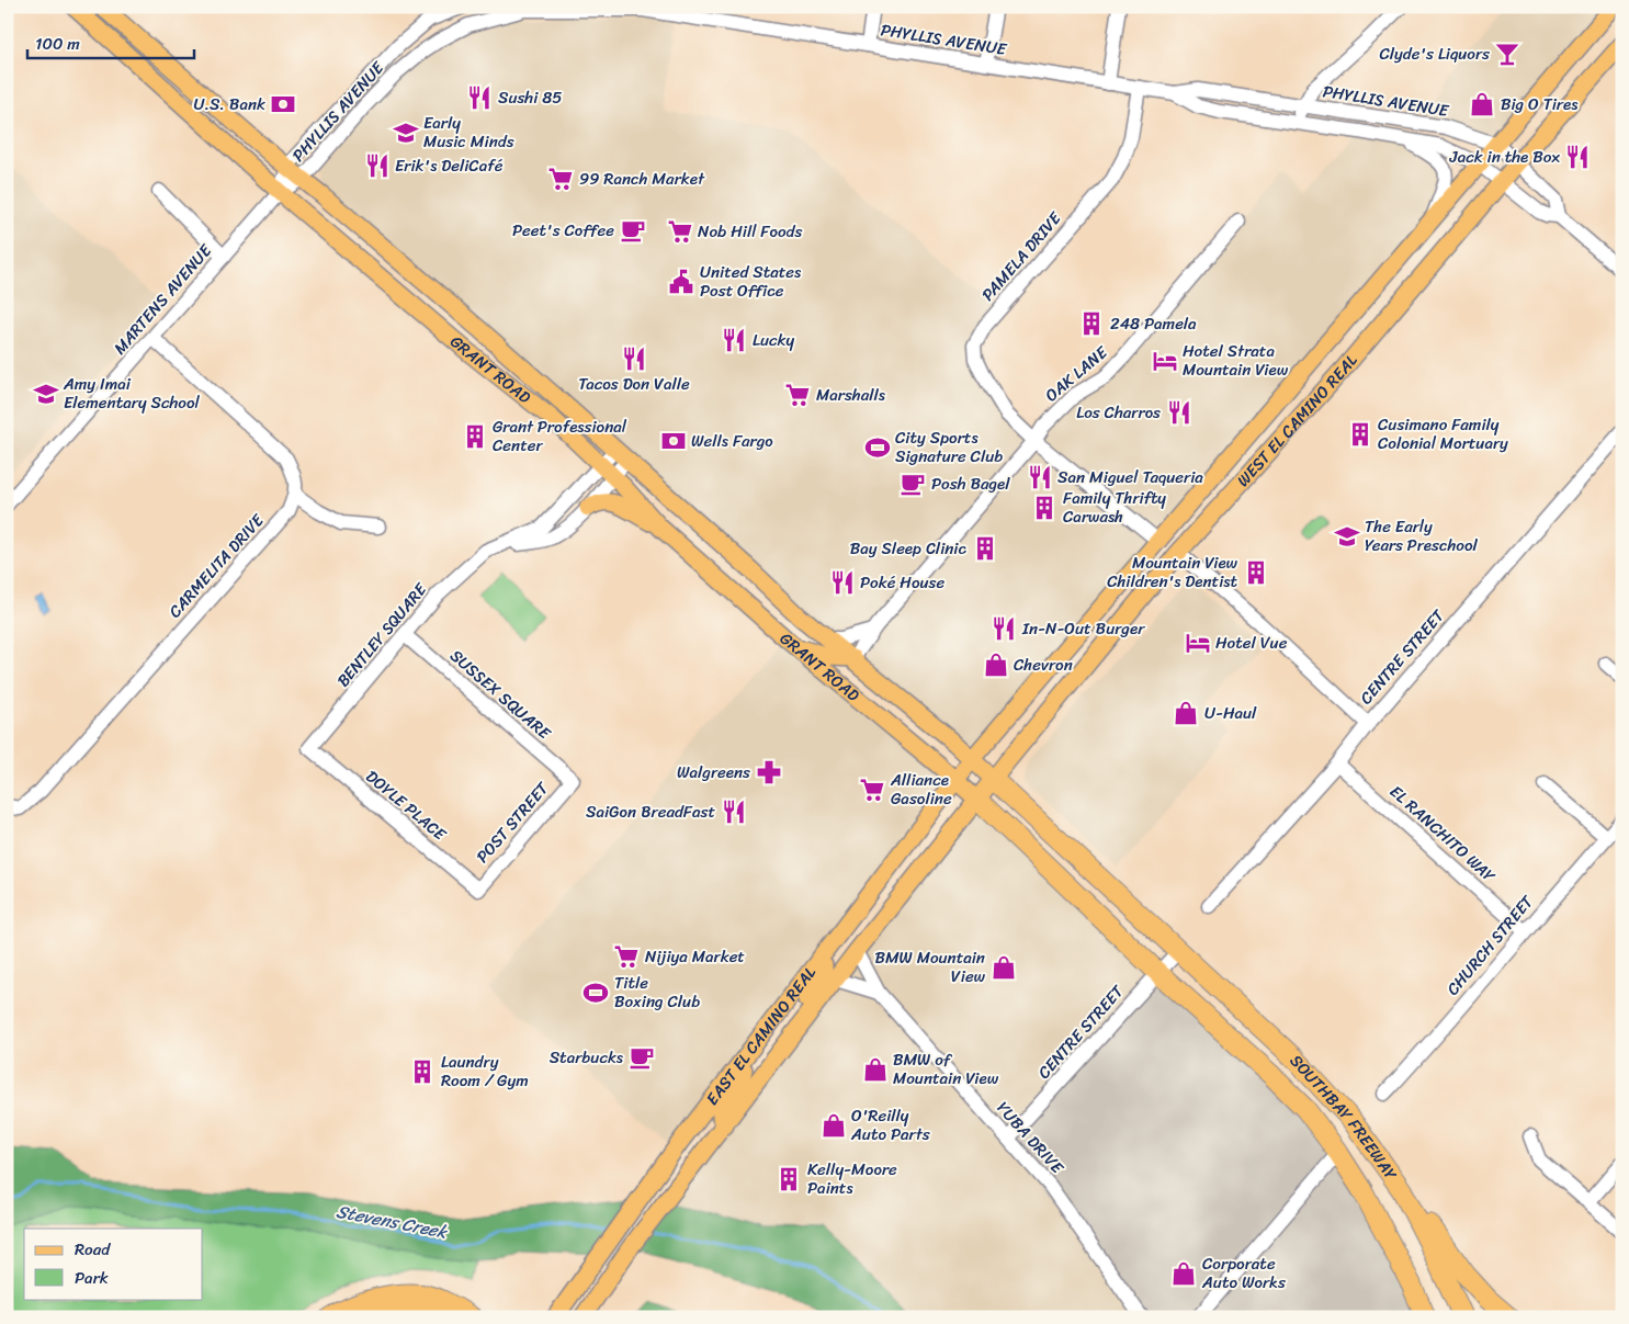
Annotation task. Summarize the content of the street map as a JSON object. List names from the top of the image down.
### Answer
{
  "streets": {
    "highway": ["SOUTHBAY FREEWAY"],
    "main road": ["GRANT ROAD", "WEST EL CAMINO REAL", "EAST EL CAMINO REAL"],
    "street": [
      "PHYLLIS AVENUE",
      "PAMELA DRIVE",
      "MARTENS AVENUE",
      "OAK LANE",
      "CARMELITA DRIVE",
      "BENTLEY SQUARE",
      "CENTRE STREET",
      "SUSSEX SQUARE",
      "DOYLE PLACE",
      "POST STREET",
      "EL RANCHITO WAY",
      "CHURCH STREET",
      "YUBA DRIVE"
    ]
  },
  "crossings": [
    ["PHYLLIS AVENUE", "PAMELA DRIVE"],
    ["PHYLLIS AVENUE", "MARTENS AVENUE"],
    ["PHYLLIS AVENUE", "GRANT ROAD"],
    ["PHYLLIS AVENUE", "WEST EL CAMINO REAL"],
    ["PAMELA DRIVE", "OAK LANE"],
    ["PAMELA DRIVE", "WEST EL CAMINO REAL"],
    ["MARTENS AVENUE", "GRANT ROAD"],
    ["GRANT ROAD", "OAK LANE"],
    ["GRANT ROAD", "WEST EL CAMINO REAL"],
    ["GRANT ROAD", "BENTLEY SQUARE"],
    ["GRANT ROAD", "EAST EL CAMINO REAL"],
    ["GRANT ROAD", "SOUTHBAY FREEWAY"],
    ["WEST EL CAMINO REAL", "EAST EL CAMINO REAL"],
    ["WEST EL CAMINO REAL", "SOUTHBAY FREEWAY"],
    ["BENTLEY SQUARE", "SUSSEX SQUARE"],
    ["BENTLEY SQUARE", "DOYLE PLACE"],
    ["CENTRE STREET", "EL RANCHITO WAY"],
    ["CENTRE STREET", "SOUTHBAY FREEWAY"],
    ["CENTRE STREET", "YUBA DRIVE"],
    ["SUSSEX SQUARE", "POST STREET"],
    ["DOYLE PLACE", "POST STREET"],
    ["EL RANCHITO WAY", "CHURCH STREET"],
    ["EAST EL CAMINO REAL", "SOUTHBAY FREEWAY"],
    ["EAST EL CAMINO REAL", "YUBA DRIVE"]
  ],
  "water": ["Stevens Creek"],
  "places": {
    "bar": ["Clyde's Liquors"],
    "restaurant": [
      "Sushi 85",
      "Jack in the Box",
      "Erik's DeliCafé",
      "Lucky",
      "Tacos Don Valle",
      "Los Charros",
      "San Miguel Taqueria",
      "Poké House",
      "In-N-Out Burger",
      "SaiGon BreadFast"
    ],
    "bank": ["U.S. Bank", "Wells Fargo"],
    "shop": [
      "Big O Tires",
      "Chevron",
      "U-Haul",
      "BMW Mountain View",
      "BMW of Mountain View",
      "O'Reilly Auto Parts",
      "Corporate Auto Works"
    ],
    "school or university": ["Early Music Minds", "Amy Imai Elementary School", "The Early Years Preschool"],
    "supermarket": [
      "99 Ranch Market",
      "Nob Hill Foods",
      "Marshalls",
      "Alliance Gasoline",
      "Nijiya Market"
    ],
    "cafe": ["Peet's Coffee", "Posh Bagel", "Starbucks"],
    "public building": ["United States Post Office"],
    "building": [
      "248 Pamela",
      "Cusimano Family Colonial Mortuary",
      "Grant Professional Center",
      "Family Thrifty Carwash",
      "Bay Sleep Clinic",
      "Mountain View Children's Dentist",
      "Laundry Room / Gym",
      "Kelly-Moore Paints"
    ],
    "hotel": ["Hotel Strata Mountain View", "Hotel Vue"],
    "sports": ["City Sports Signature Club", "Title Boxing Club"],
    "pharmacy": ["Walgreens"]
  },
  "legend": ["Road", "Park"],
  "scale_bar": "100 m"
}
